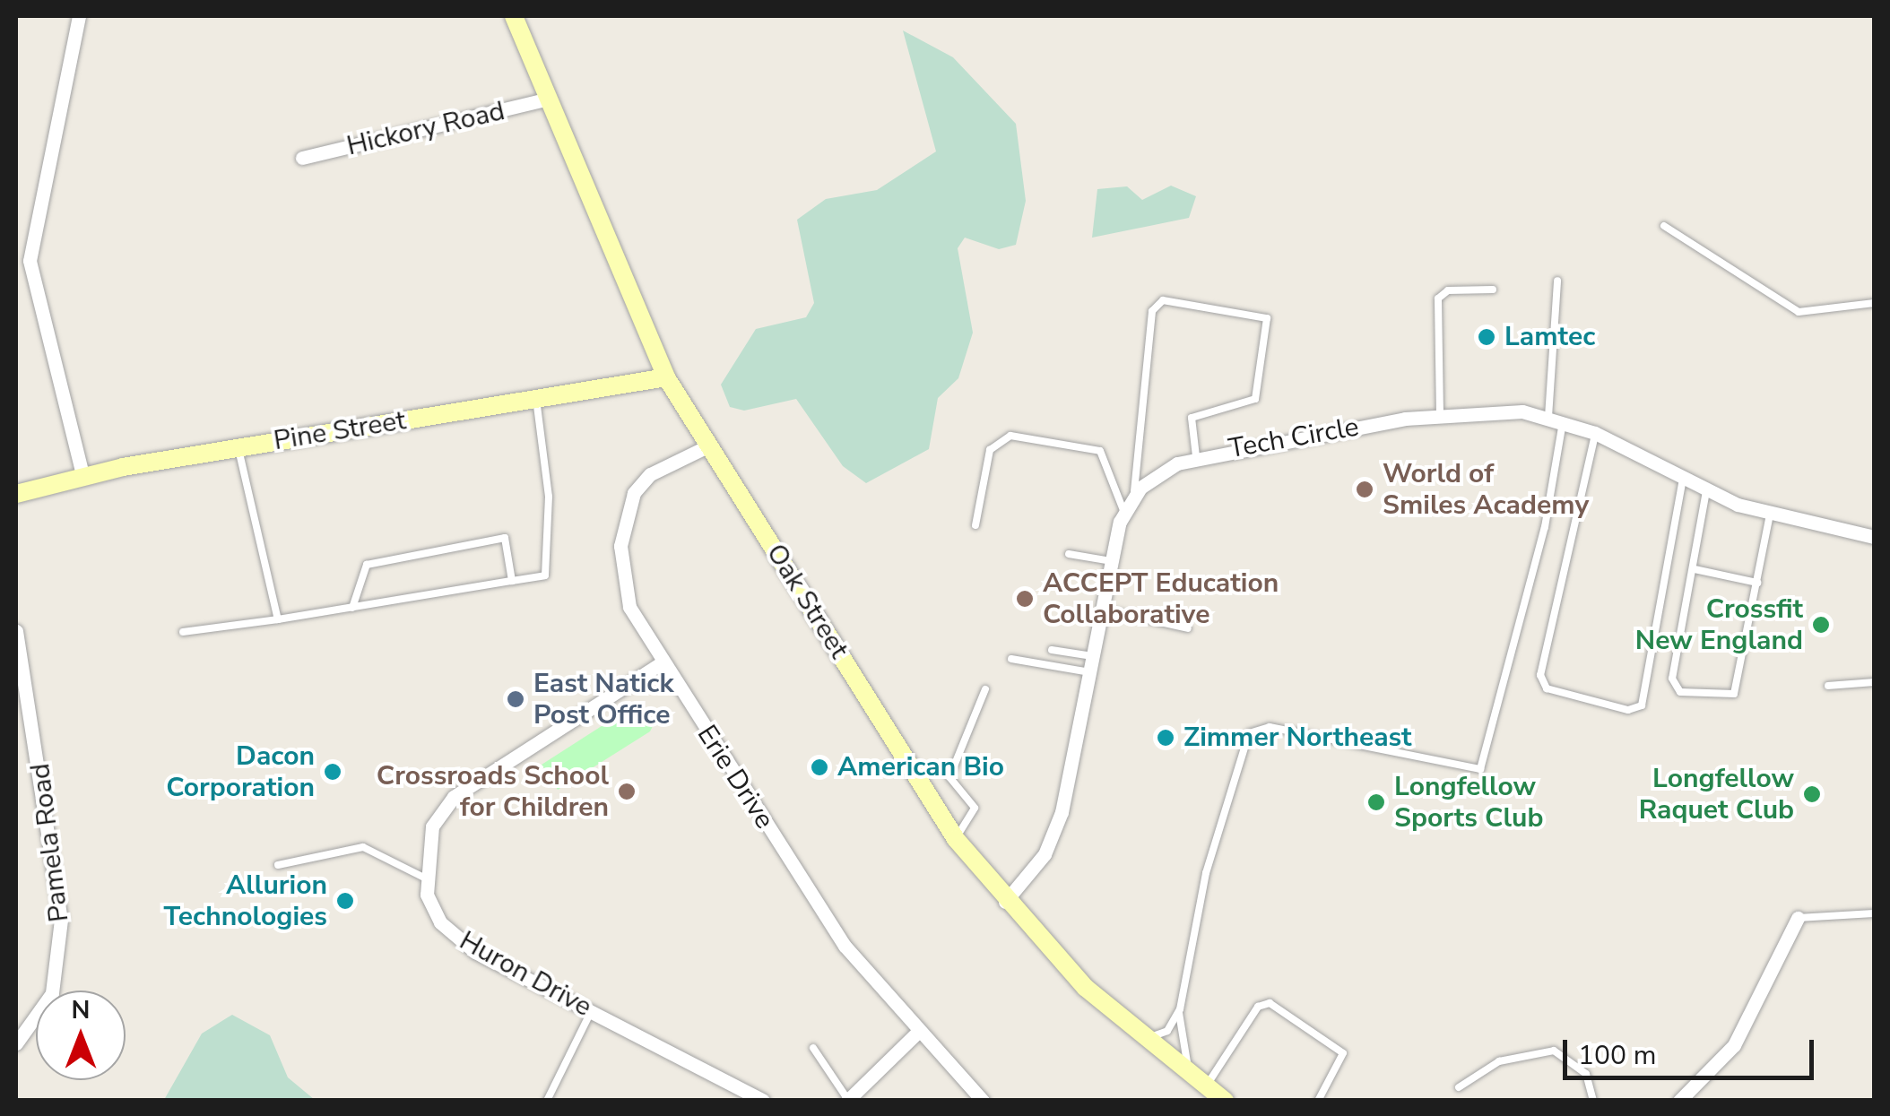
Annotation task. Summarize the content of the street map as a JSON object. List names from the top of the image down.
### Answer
{
  "streets": {
    "main road": ["Pine Street", "Oak Street"],
    "street": [
      "Hickory Road",
      "Tech Circle",
      "Erie Drive",
      "Pamela Road",
      "Huron Drive"
    ]
  },
  "crossings": [
    ["Hickory Road", "Oak Street"],
    ["Pine Street", "Oak Street"],
    ["Tech Circle", "Oak Street"],
    ["Oak Street", "Erie Drive"]
  ],
  "places": [
    "Lamtec",
    "World of Smiles Academy",
    "ACCEPT Education Collaborative",
    "Crossfit New England",
    "East Natick Post Office",
    "Zimmer Northeast",
    "American Bio",
    "Dacon Corporation",
    "Crossroads School for Children",
    "Longfellow Raquet Club",
    "Longfellow Sports Club",
    "Allurion Technologies"
  ],
  "scale_bar": "100 m",
  "north": "top"
}
